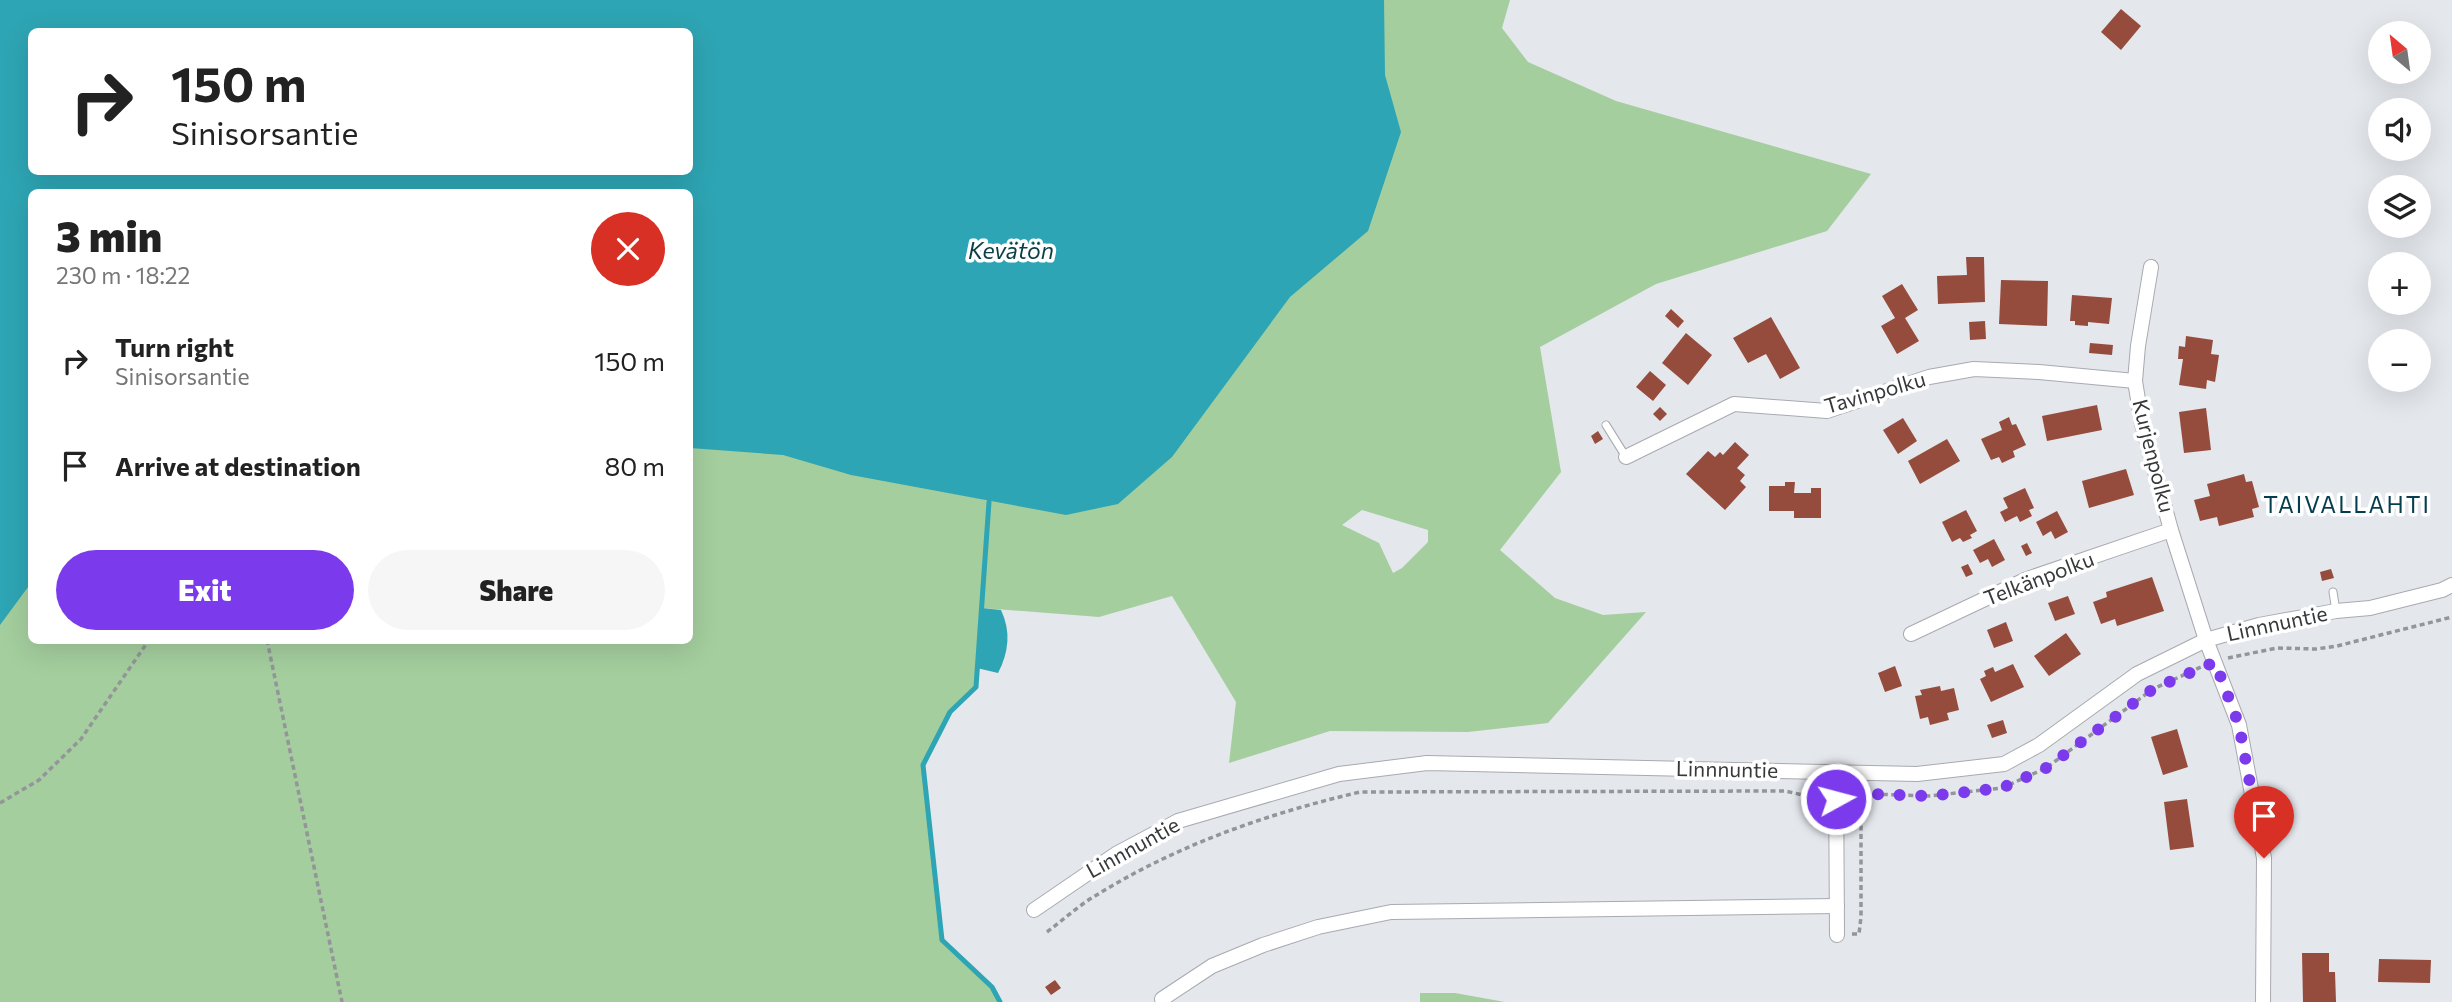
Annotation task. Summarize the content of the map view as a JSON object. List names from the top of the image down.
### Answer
{
  "streets": {
    "street": [
      "Tavinpolku",
      "Kurjenpolku",
      "Telkänpolku",
      "Linnnuntie"
    ]
  },
  "crossings": [
    ["Tavinpolku", "Kurjenpolku"],
    ["Kurjenpolku", "Telkänpolku"],
    ["Kurjenpolku", "Linnnuntie"]
  ],
  "districts": ["TAIVALLAHTI"],
  "water": ["Kevätön"],
  "north": "top left",
  "page": {
    "map_buttons": ["+", "−"],
    "turn": ["150 m", "Sinisorsantie"],
    "heading": ["3 min", "230 m · 18:22"],
    "list": [
      {
        "name": "Turn right",
        "note": "Sinisorsantie",
        "value": "150 m"
      },
      {
        "name": "Arrive at destination",
        "value": "80 m"
      }
    ],
    "buttons": ["Exit", "Share"]
  }
}
